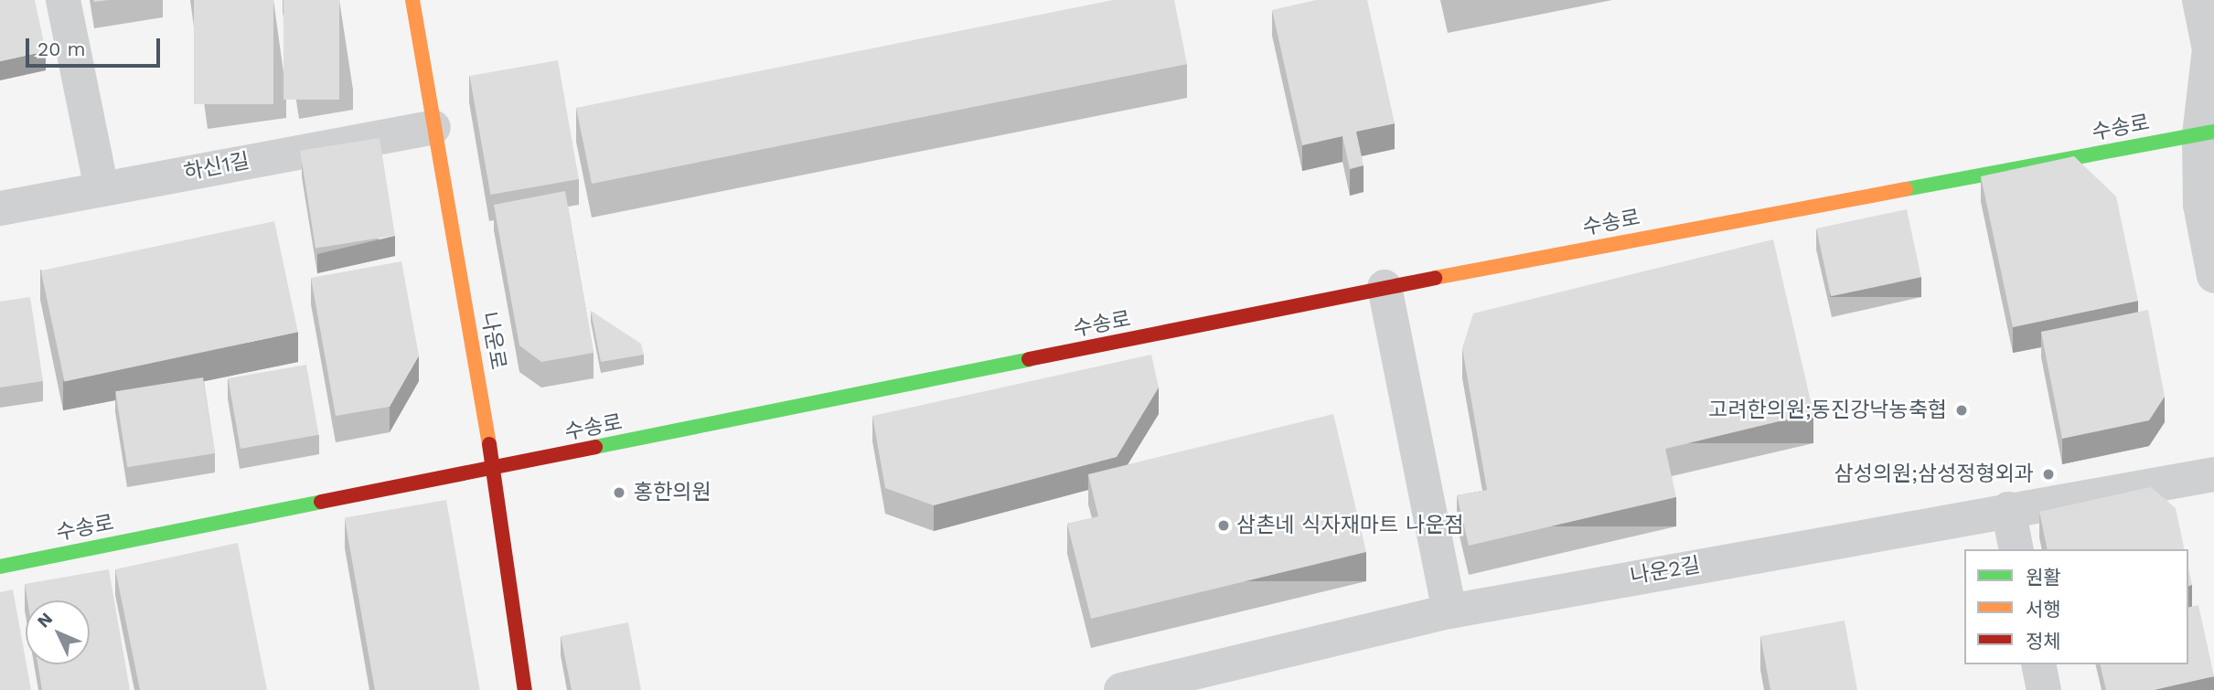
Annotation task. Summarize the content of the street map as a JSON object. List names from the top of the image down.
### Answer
{
  "streets": {
    "street": [
      "수송로",
      "하신1길",
      "나운로",
      "나운2길"
    ]
  },
  "crossings": [
    ["수송로", "나운로"],
    ["하신1길", "나운로"]
  ],
  "places": [
    "고려한의원;동진강낙농축협",
    "삼성의원;삼성정형외과",
    "홍한의원",
    "삼촌네 식자재마트 나운점"
  ],
  "legend": ["원활", "서행", "정체"],
  "scale_bar": "20 m",
  "north": "top left"
}
